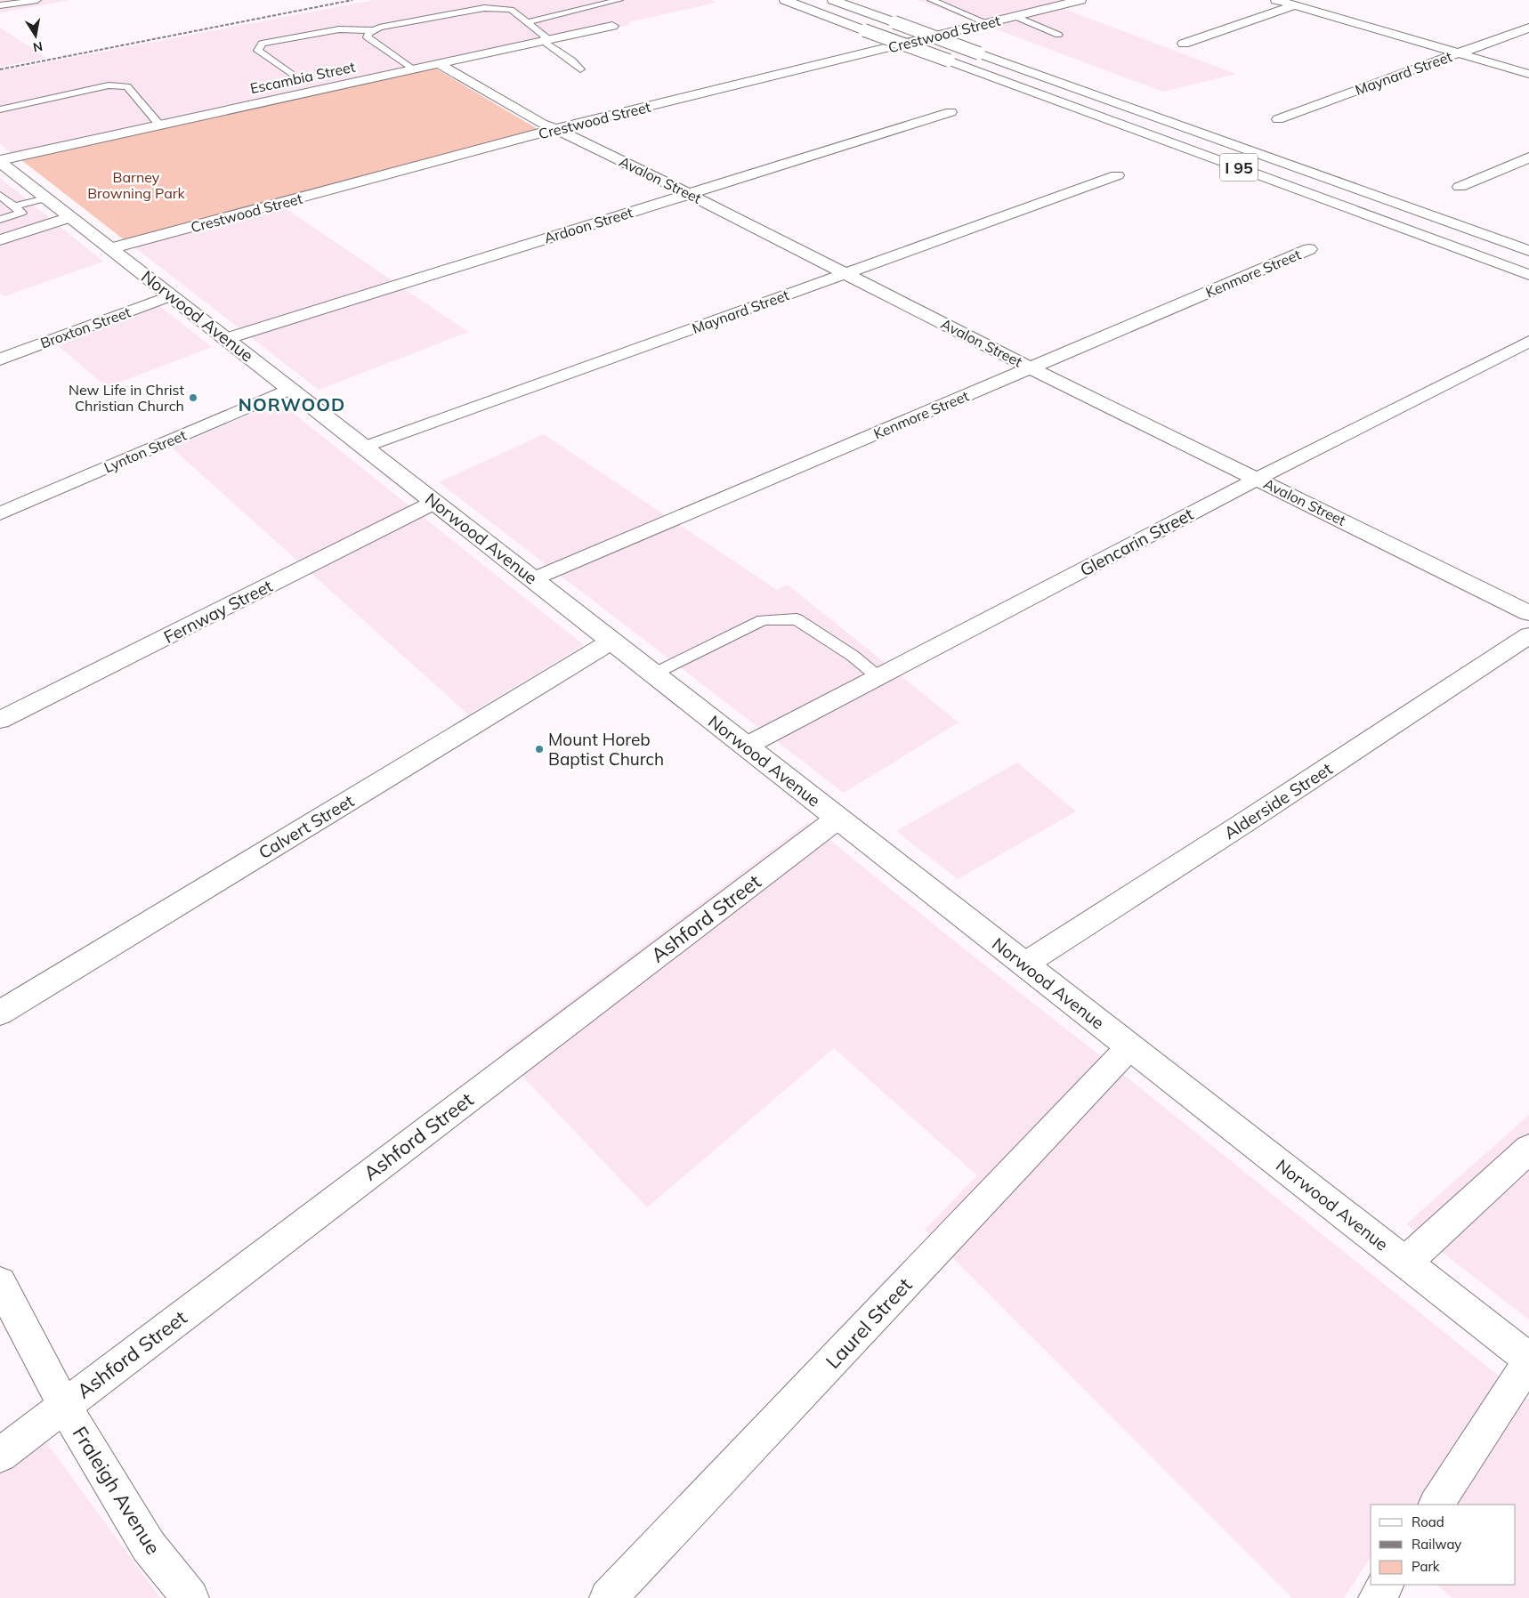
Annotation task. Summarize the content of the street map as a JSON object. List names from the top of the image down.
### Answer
{
  "streets": {
    "main road": [
      "Crestwood Street",
      "Maynard Street",
      "Escambia Street",
      "I 95",
      "Avalon Street",
      "Ardoon Street",
      "Kenmore Street",
      "Norwood Avenue",
      "Broxton Street",
      "Lynton Street",
      "Glencarin Street",
      "Fernway Street",
      "Alderside Street",
      "Calvert Street",
      "Ashford Street",
      "Laurel Street",
      "Fraleigh Avenue"
    ]
  },
  "crossings": [
    ["Crestwood Street", "Avalon Street"],
    ["Crestwood Street", "Norwood Avenue"],
    ["Maynard Street", "Avalon Street"],
    ["Maynard Street", "Norwood Avenue"],
    ["Escambia Street", "Avalon Street"],
    ["Escambia Street", "Norwood Avenue"],
    ["Avalon Street", "Ardoon Street"],
    ["Avalon Street", "Kenmore Street"],
    ["Avalon Street", "Glencarin Street"],
    ["Ardoon Street", "Norwood Avenue"],
    ["Kenmore Street", "Norwood Avenue"],
    ["Norwood Avenue", "Broxton Street"],
    ["Norwood Avenue", "Lynton Street"],
    ["Norwood Avenue", "Glencarin Street"],
    ["Norwood Avenue", "Fernway Street"],
    ["Norwood Avenue", "Alderside Street"],
    ["Norwood Avenue", "Calvert Street"],
    ["Norwood Avenue", "Ashford Street"],
    ["Norwood Avenue", "Laurel Street"],
    ["Ashford Street", "Fraleigh Avenue"]
  ],
  "districts": ["NORWOOD"],
  "parks": ["Barney Browning Park"],
  "places": ["New Life in Christ Christian Church", "Mount Horeb Baptist Church"],
  "legend": ["Road", "Railway", "Park"],
  "north": "bottom"
}
